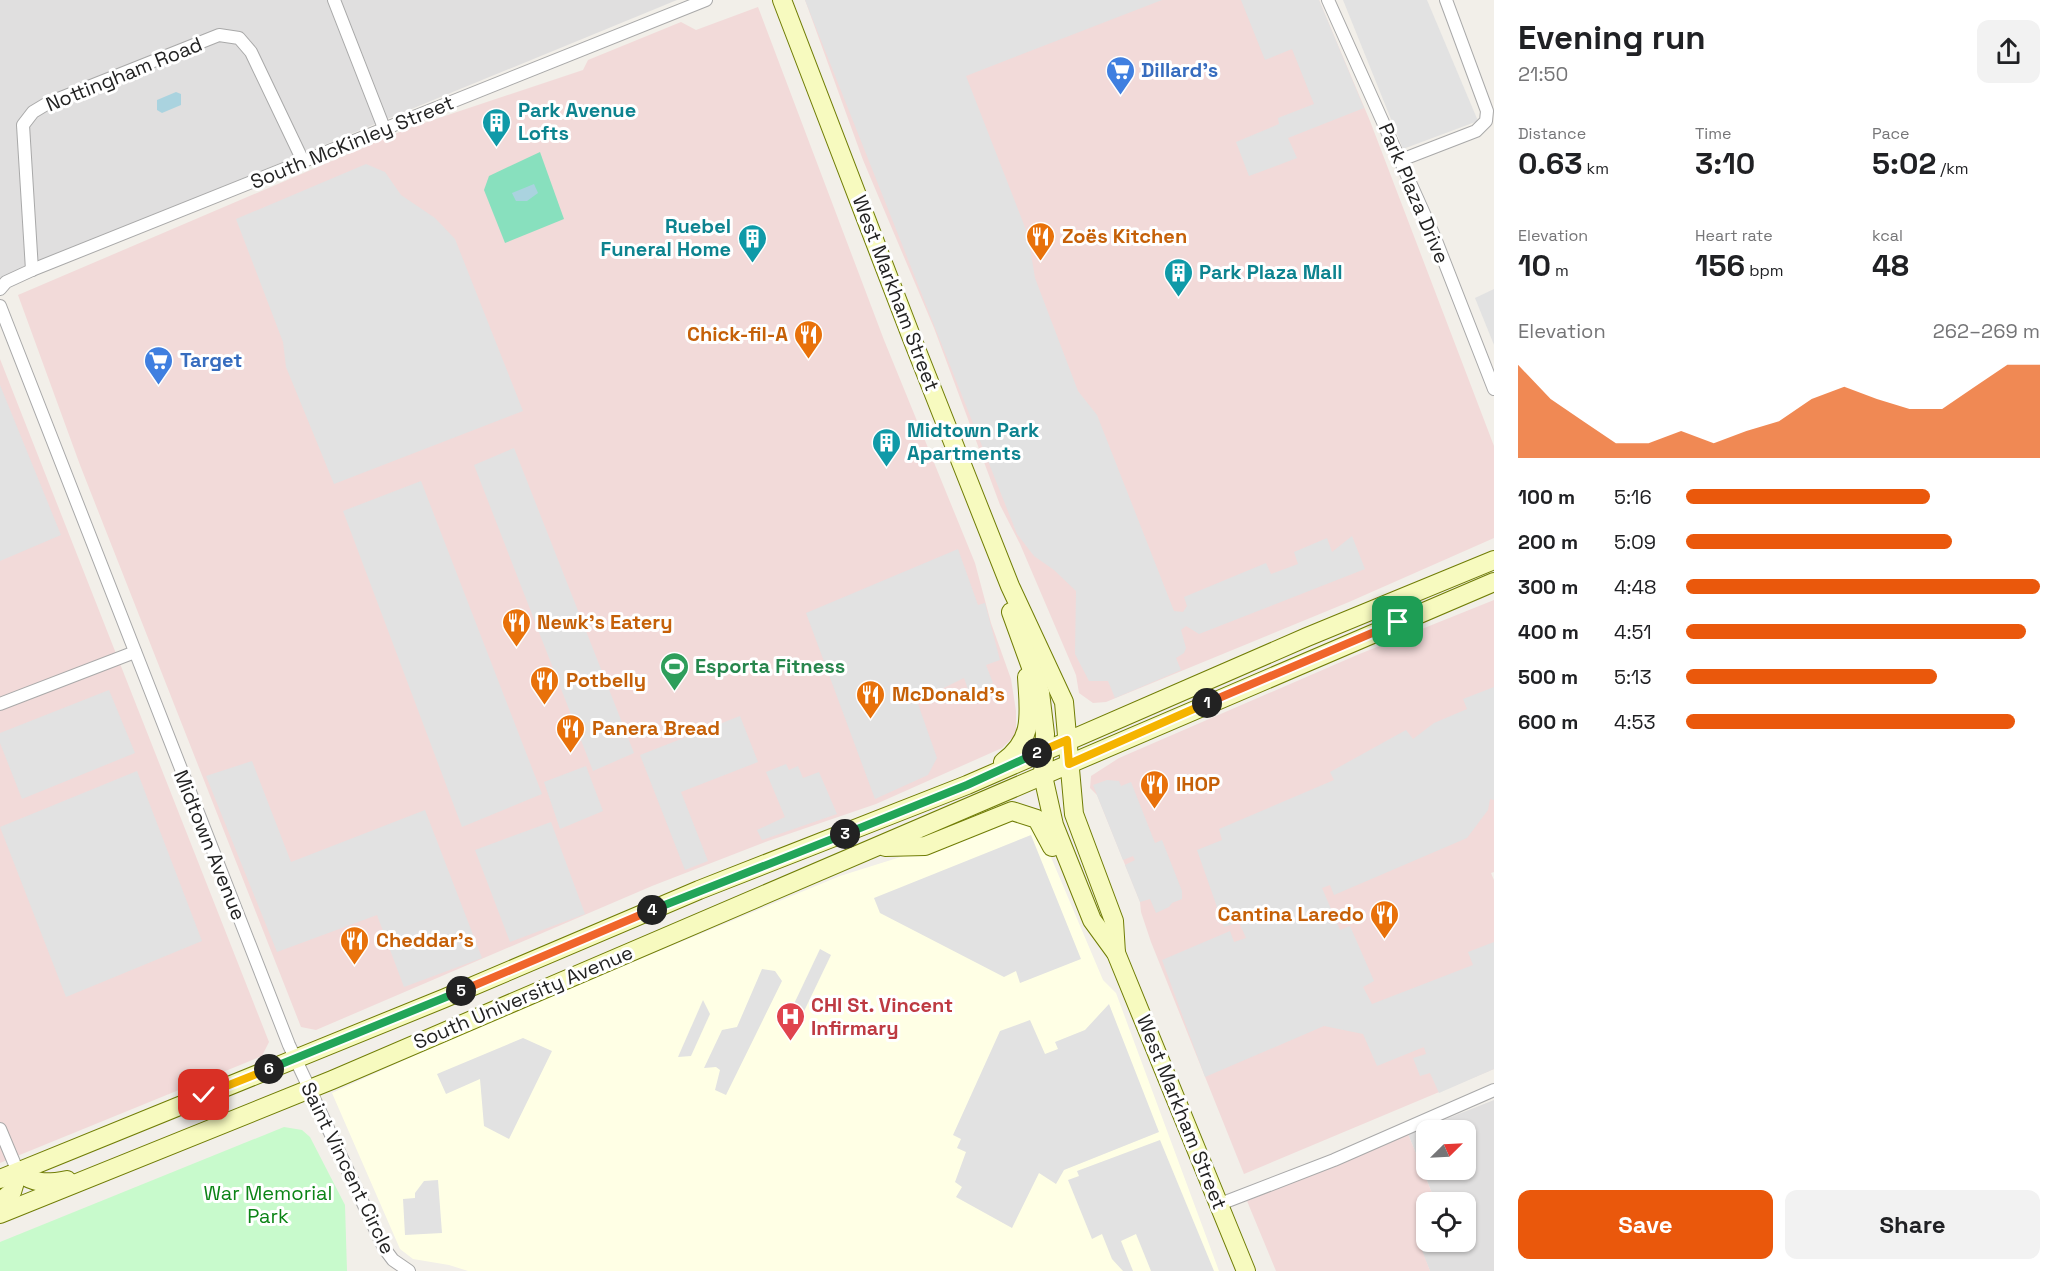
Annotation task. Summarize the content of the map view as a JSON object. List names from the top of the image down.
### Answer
{
  "streets": {
    "main road": ["West Markham Street", "South University Avenue"],
    "street": [
      "Nottingham Road",
      "South McKinley Street",
      "Park Plaza Drive",
      "Midtown Avenue",
      "Saint Vincent Circle"
    ]
  },
  "crossings": [
    ["Nottingham Road", "South McKinley Street"],
    ["West Markham Street", "South University Avenue"],
    ["Midtown Avenue", "South University Avenue"],
    ["Midtown Avenue", "Saint Vincent Circle"],
    ["South University Avenue", "Saint Vincent Circle"]
  ],
  "parks": ["War Memorial Park"],
  "places": {
    "supermarket": ["Dillard's", "Target"],
    "building": [
      "Park Avenue Lofts",
      "Ruebel Funeral Home",
      "Park Plaza Mall",
      "Midtown Park Apartments"
    ],
    "restaurant": [
      "Zoës Kitchen",
      "Chick-fil-A",
      "Newk's Eatery",
      "Potbelly",
      "McDonald's",
      "Panera Bread",
      "IHOP",
      "Cantina Laredo",
      "Cheddar's"
    ],
    "sports": ["Esporta Fitness"],
    "hospital": ["CHI St. Vincent Infirmary"]
  },
  "north": "top right",
  "page": {
    "heading": ["Evening run", "21:50"],
    "stats": [
      ["Distance", "0.63 km"],
      ["Time", "3:10"],
      ["Pace", "5:02 /km"],
      ["Elevation", "10 m"],
      ["Heart rate", "156 bpm"],
      ["kcal", "48"]
    ],
    "chart": ["Elevation", "262–269 m"],
    "list": [
      {
        "name": "100 m",
        "note": "5:16"
      },
      {
        "name": "200 m",
        "note": "5:09"
      },
      {
        "name": "300 m",
        "note": "4:48"
      },
      {
        "name": "400 m",
        "note": "4:51"
      },
      {
        "name": "500 m",
        "note": "5:13"
      },
      {
        "name": "600 m",
        "note": "4:53"
      }
    ],
    "pins": [
      "1",
      "2",
      "3",
      "4",
      "5",
      "6"
    ],
    "buttons": ["Save", "Share"]
  }
}
